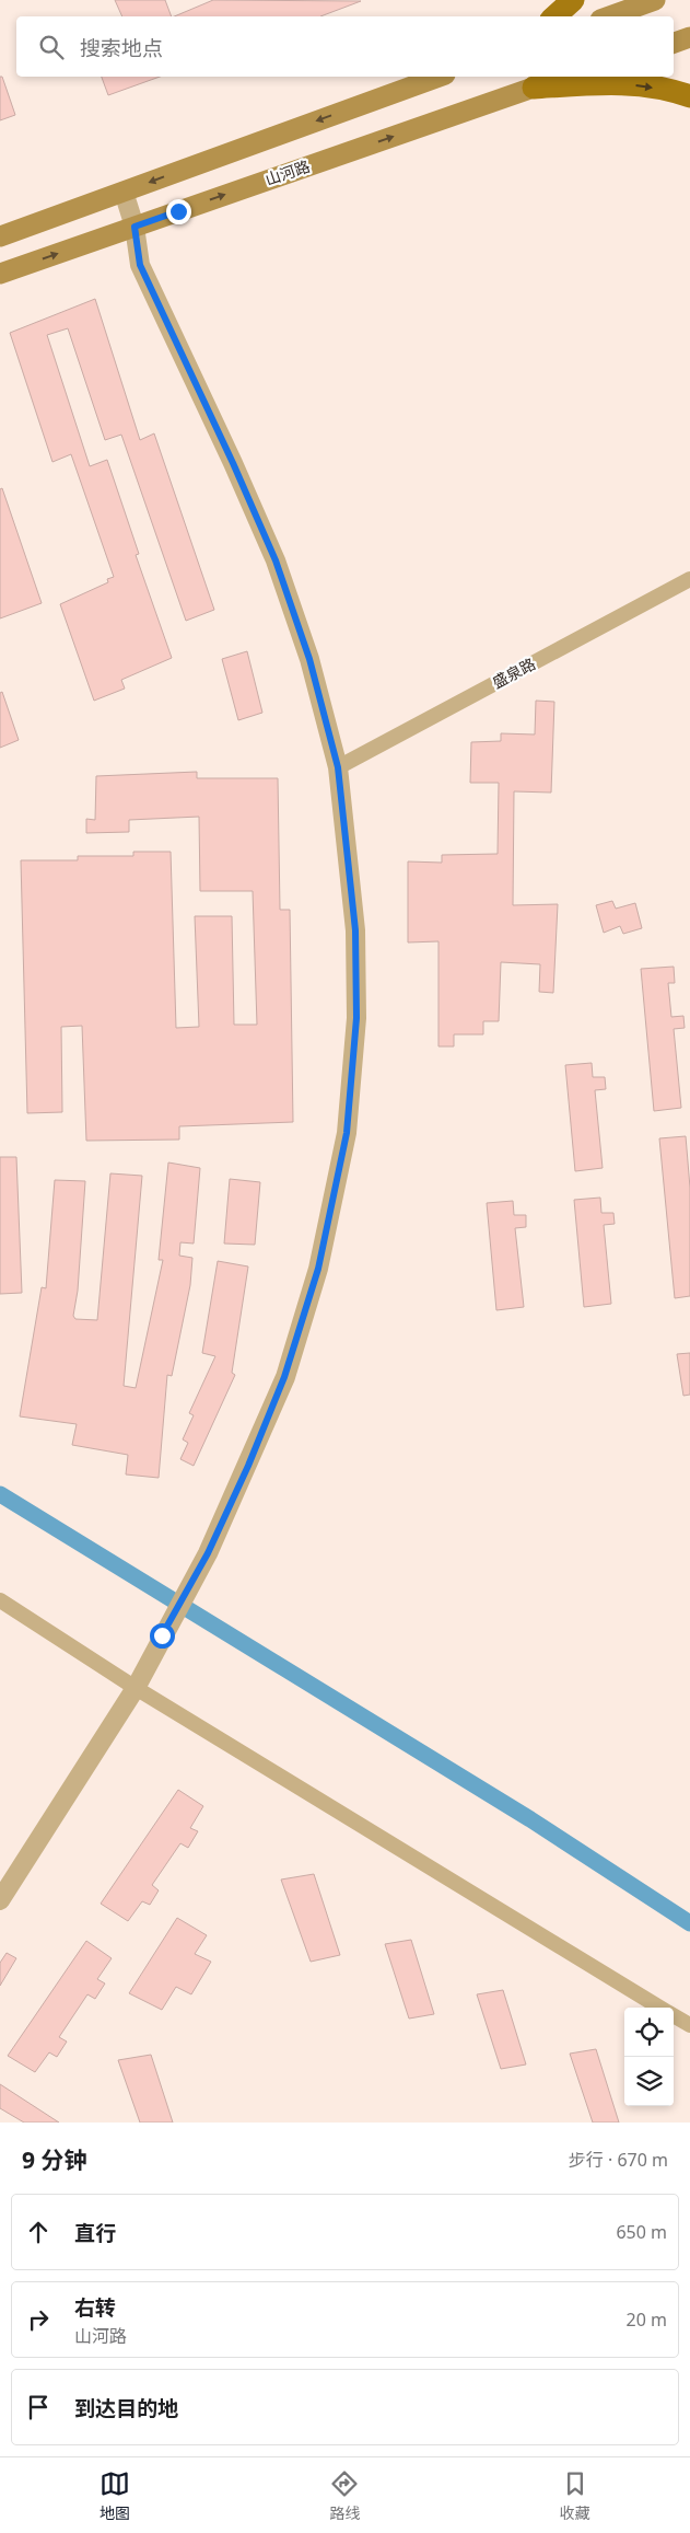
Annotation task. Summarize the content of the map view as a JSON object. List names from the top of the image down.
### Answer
{
  "streets": {
    "main road": ["山河路"],
    "street": ["盛泉路"]
  },
  "page": {
    "search": "搜索地点",
    "heading": ["9 分钟", "步行 · 670 m"],
    "list": [
      ["直行", "650 m"],
      ["右转", "山河路", "20 m"],
      "到达目的地"
    ],
    "nav": ["地图", "路线", "收藏"]
  }
}
